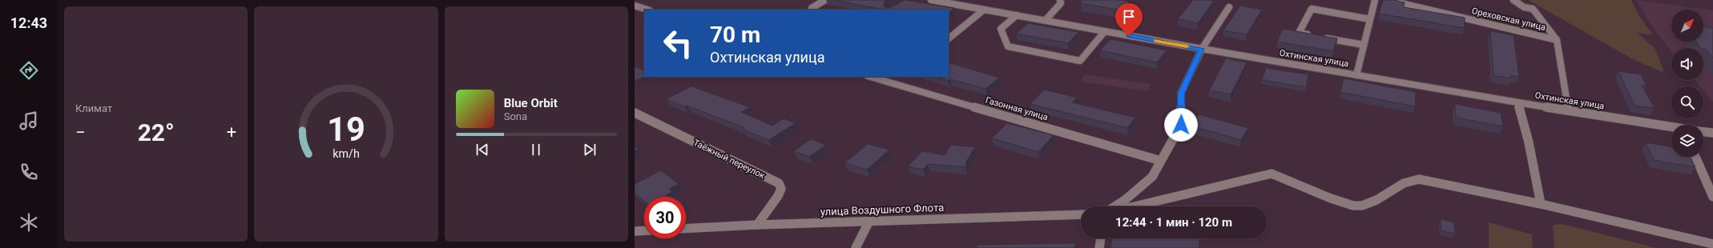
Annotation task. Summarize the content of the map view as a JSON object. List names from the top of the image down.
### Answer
{
  "streets": {
    "street": [
      "Ореховская улица",
      "Охтинская улица",
      "Газонная улица",
      "Таёжный переулок",
      "улица Воздушного Флота"
    ]
  },
  "crossings": [
    ["Таёжный переулок", "улица Воздушного Флота"]
  ],
  "north": "top right",
  "page": {
    "tabs": "12:43",
    "tile": "Климат",
    "turn": ["70 m", "Охтинская улица"],
    "song": ["Blue Orbit", "Sona"],
    "heat": ["−", "22°", "+"],
    "limit": "30",
    "trip": "12:44 · 1 мин · 120 m",
    "gauge": ["19", "km/h"]
  }
}
